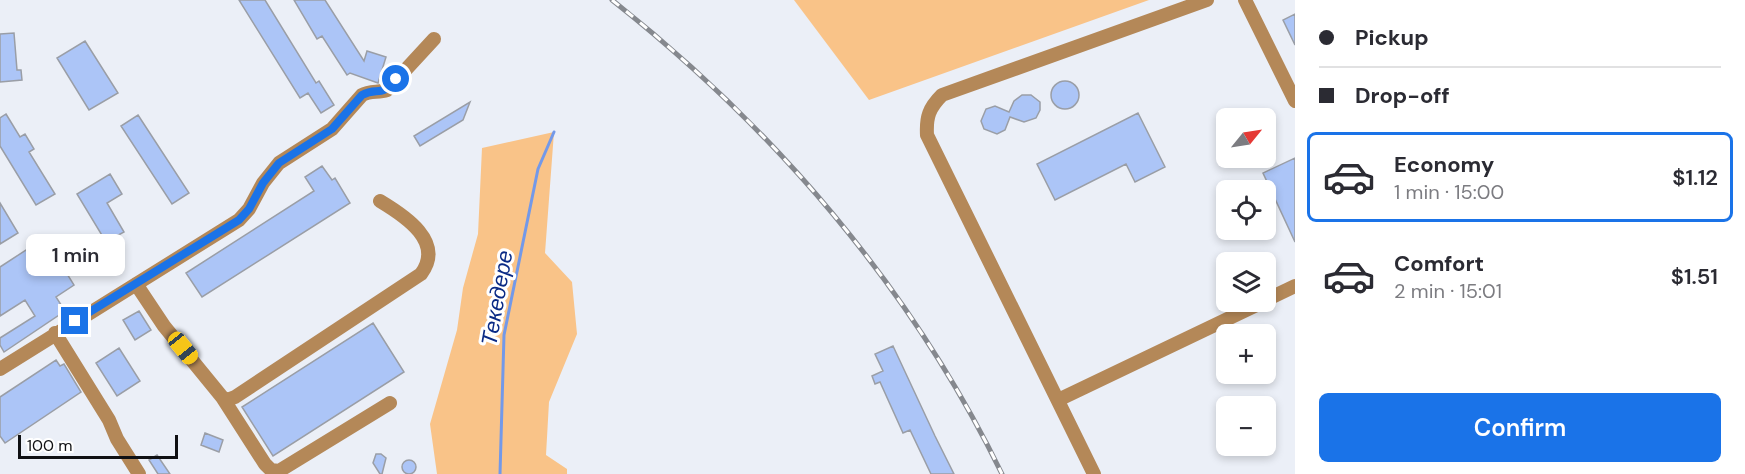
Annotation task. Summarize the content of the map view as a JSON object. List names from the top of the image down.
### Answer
{
  "water": ["Текедере"],
  "scale_bar": "100 m",
  "north": "top right",
  "page": {
    "banner": ["Pickup", "Drop-off"],
    "map_buttons": ["+", "−"],
    "list": [
      {
        "name": "Economy",
        "note": "1 min · 15:00",
        "value": "$1.12"
      },
      {
        "name": "Comfort",
        "note": "2 min · 15:01",
        "value": "$1.51"
      }
    ],
    "bubble": "1 min",
    "buttons": "Confirm",
    "scale": "100 m"
  }
}
